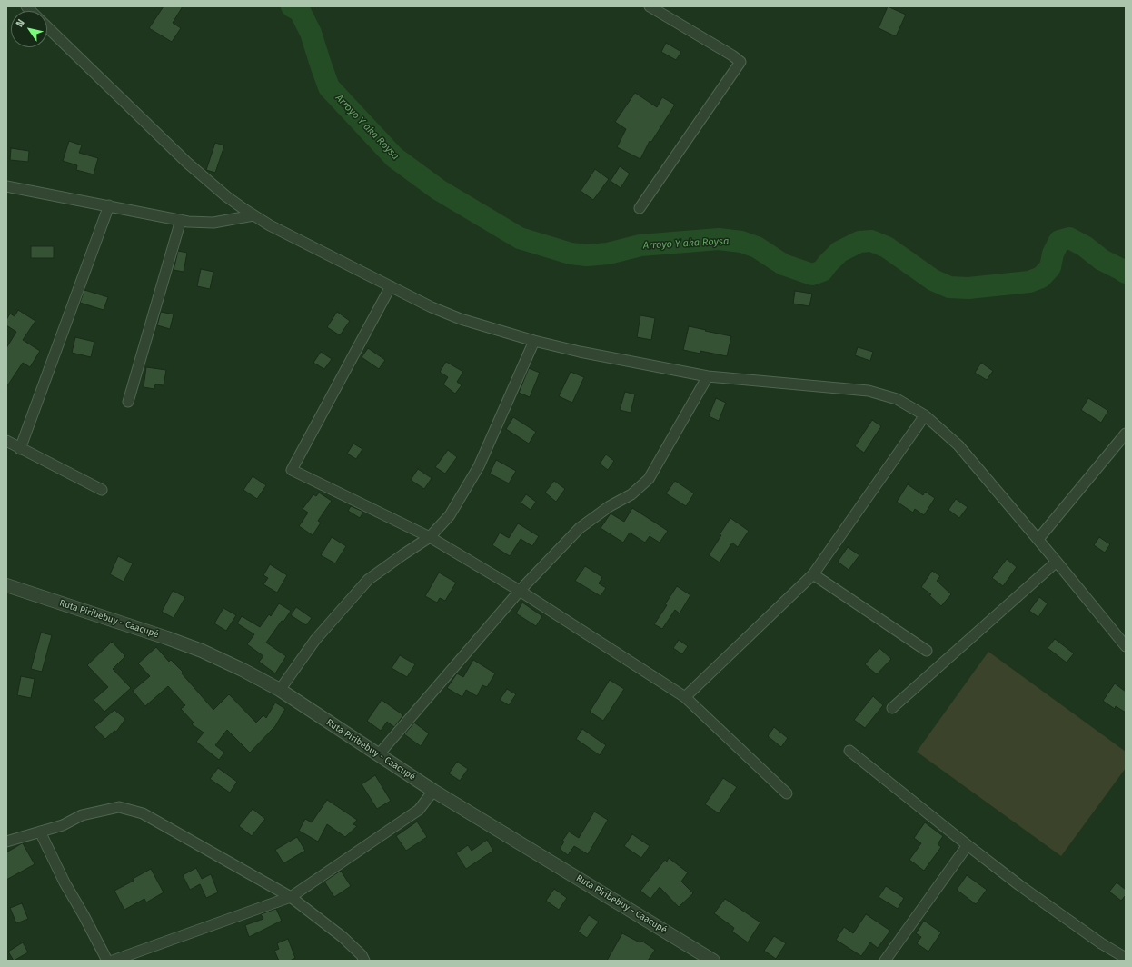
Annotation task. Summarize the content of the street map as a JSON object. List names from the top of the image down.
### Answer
{
  "streets": {
    "street": ["Ruta Piribebuy - Caacupé"]
  },
  "water": ["Arroyo Y aka Roysa"],
  "north": "top left"
}
